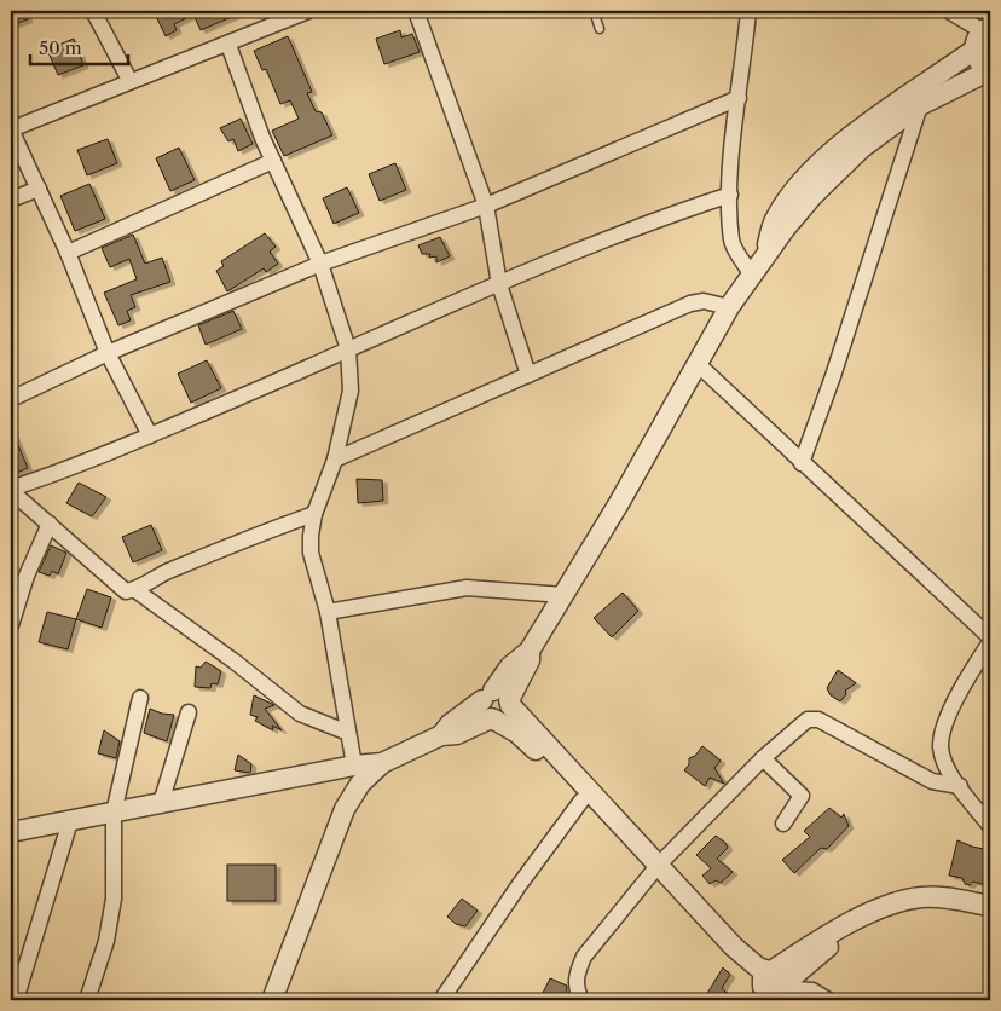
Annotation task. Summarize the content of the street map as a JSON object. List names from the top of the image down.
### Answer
{
  "scale_bar": "50 m"
}
